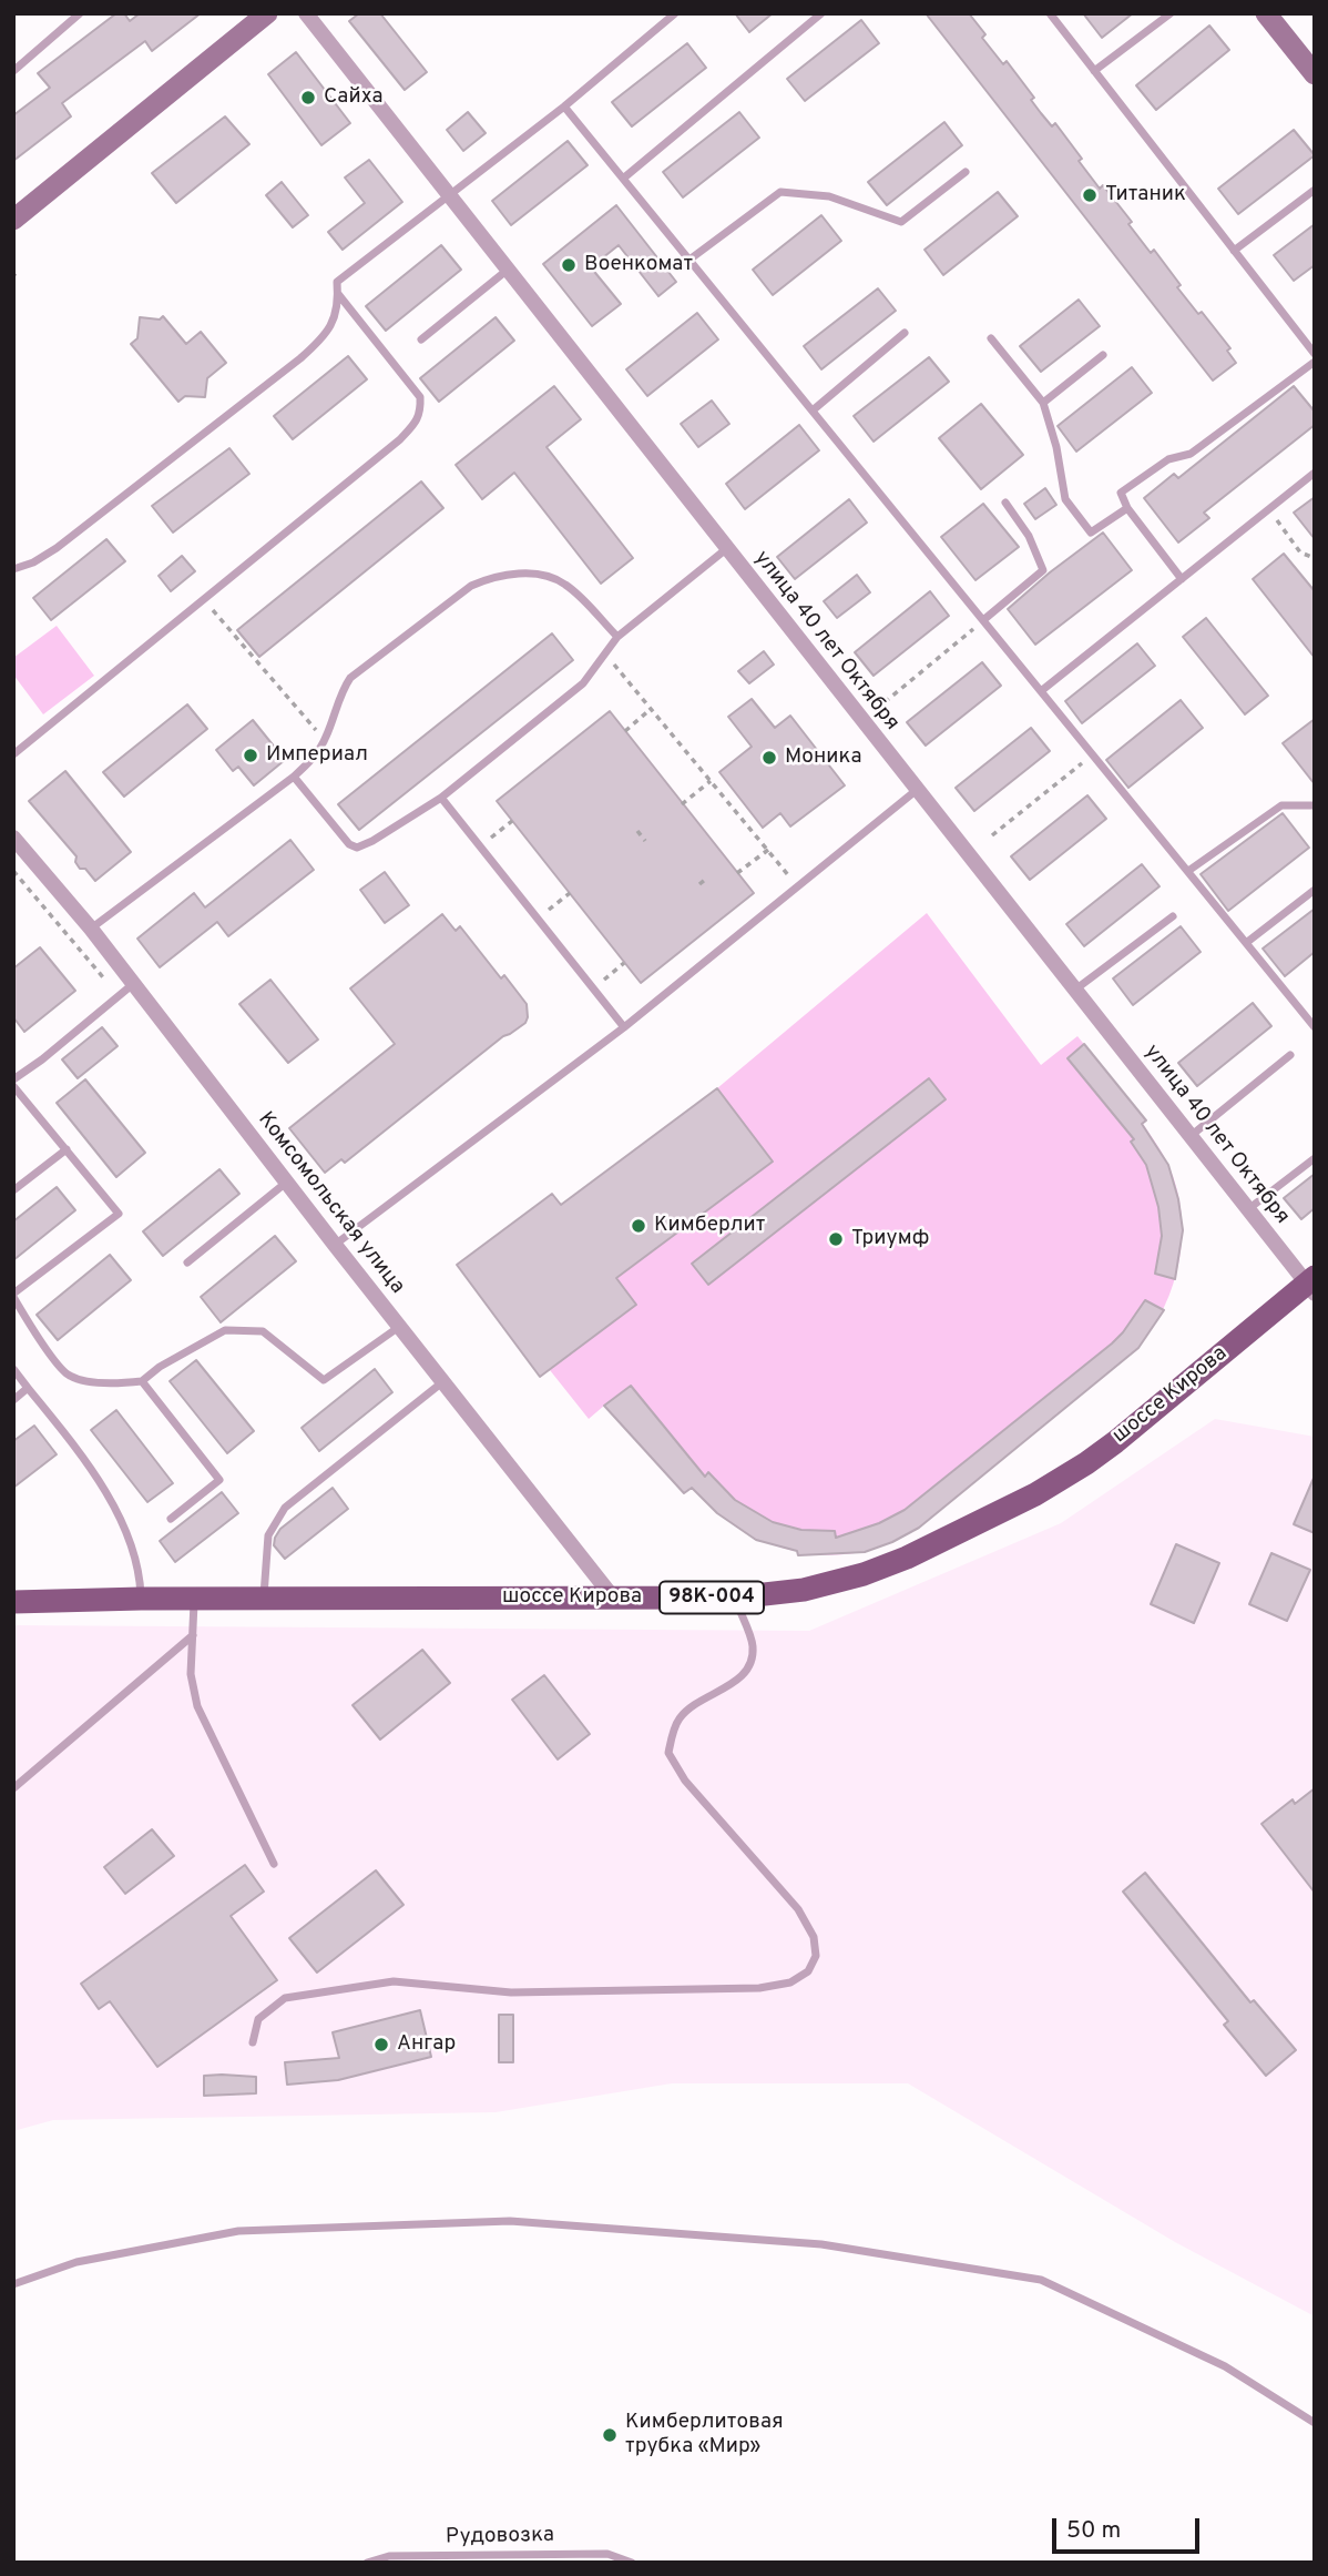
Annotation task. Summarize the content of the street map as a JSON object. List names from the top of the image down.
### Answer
{
  "streets": {
    "main road": ["шоссе Кирова", "98К-004"],
    "street": ["улица 40 лет Октября", "Комсомольская улица"],
    "lane": ["Рудовозка"]
  },
  "crossings": [
    ["улица 40 лет Октября", "шоссе Кирова"],
    ["Комсомольская улица", "шоссе Кирова"]
  ],
  "places": [
    "Сайха",
    "Титаник",
    "Военкомат",
    "Империал",
    "Моника",
    "Кимберлит",
    "Триумф",
    "Ангар",
    "Кимберлитовая трубка «Мир»"
  ],
  "scale_bar": "50 m"
}
